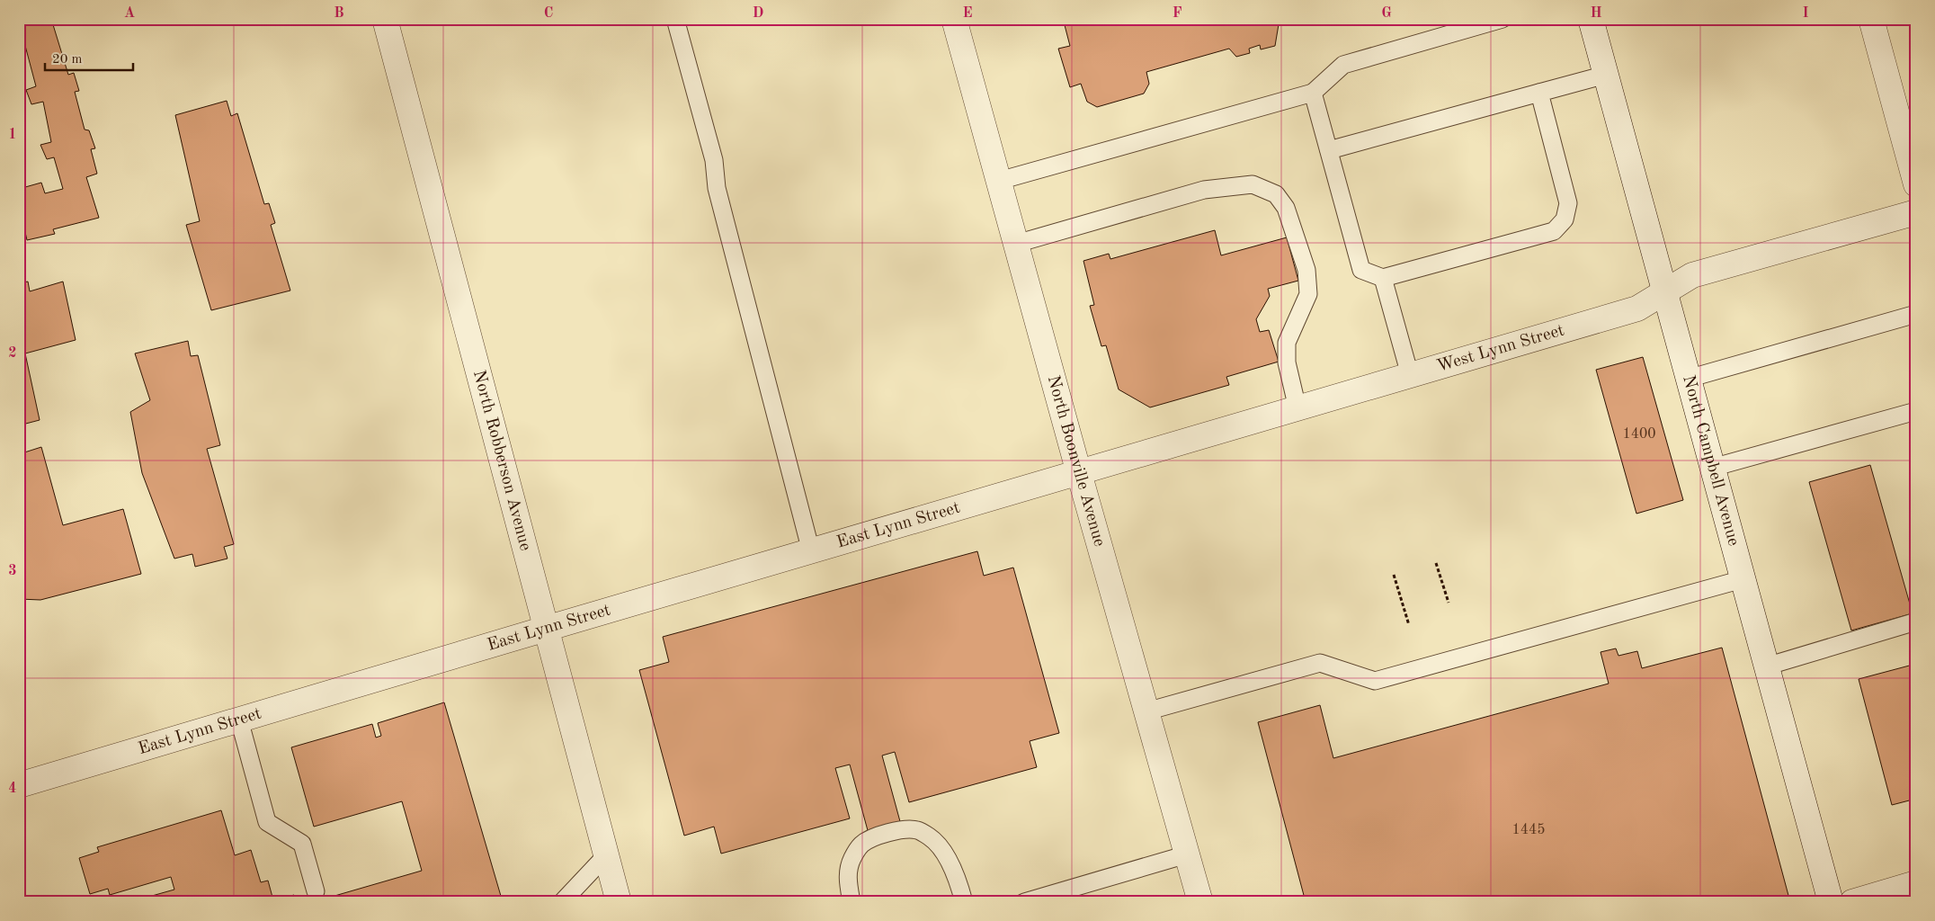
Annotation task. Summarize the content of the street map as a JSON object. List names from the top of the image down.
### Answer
{
  "streets": {
    "street": [
      "West Lynn Street",
      "North Robberson Avenue",
      "North Boonville Avenue",
      "North Campbell Avenue",
      "East Lynn Street"
    ]
  },
  "crossings": [
    ["West Lynn Street", "North Boonville Avenue"],
    ["West Lynn Street", "North Campbell Avenue"],
    ["West Lynn Street", "East Lynn Street"],
    ["North Robberson Avenue", "East Lynn Street"],
    ["North Boonville Avenue", "East Lynn Street"]
  ],
  "house_numbers": ["1400", "1445"],
  "scale_bar": "20 m",
  "grid": {
    "columns": [
      "A",
      "B",
      "C",
      "D",
      "E",
      "F",
      "G",
      "H",
      "I"
    ],
    "rows": [
      "1",
      "2",
      "3",
      "4"
    ]
  }
}
